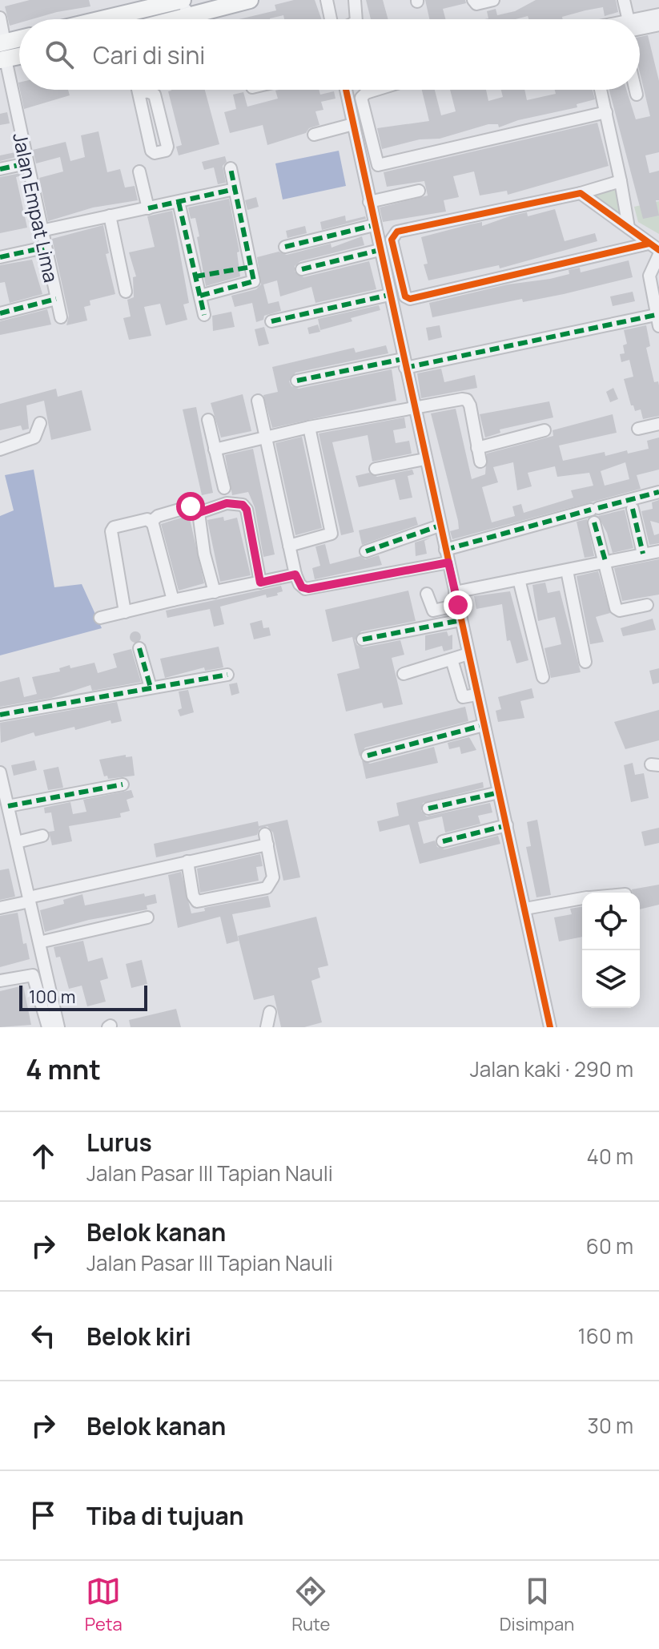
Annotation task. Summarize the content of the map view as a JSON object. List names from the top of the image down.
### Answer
{
  "streets": {
    "street": ["Jalan Empat Lima"]
  },
  "scale_bar": "100 m",
  "page": {
    "search": "Cari di sini",
    "scale": "100 m",
    "heading": ["4 mnt", "Jalan kaki · 290 m"],
    "list": [
      ["Lurus", "Jalan Pasar III Tapian Nauli", "40 m"],
      ["Belok kanan", "Jalan Pasar III Tapian Nauli", "60 m"],
      ["Belok kiri", "160 m"],
      ["Belok kanan", "30 m"],
      "Tiba di tujuan"
    ],
    "nav": ["Peta", "Rute", "Disimpan"]
  }
}
